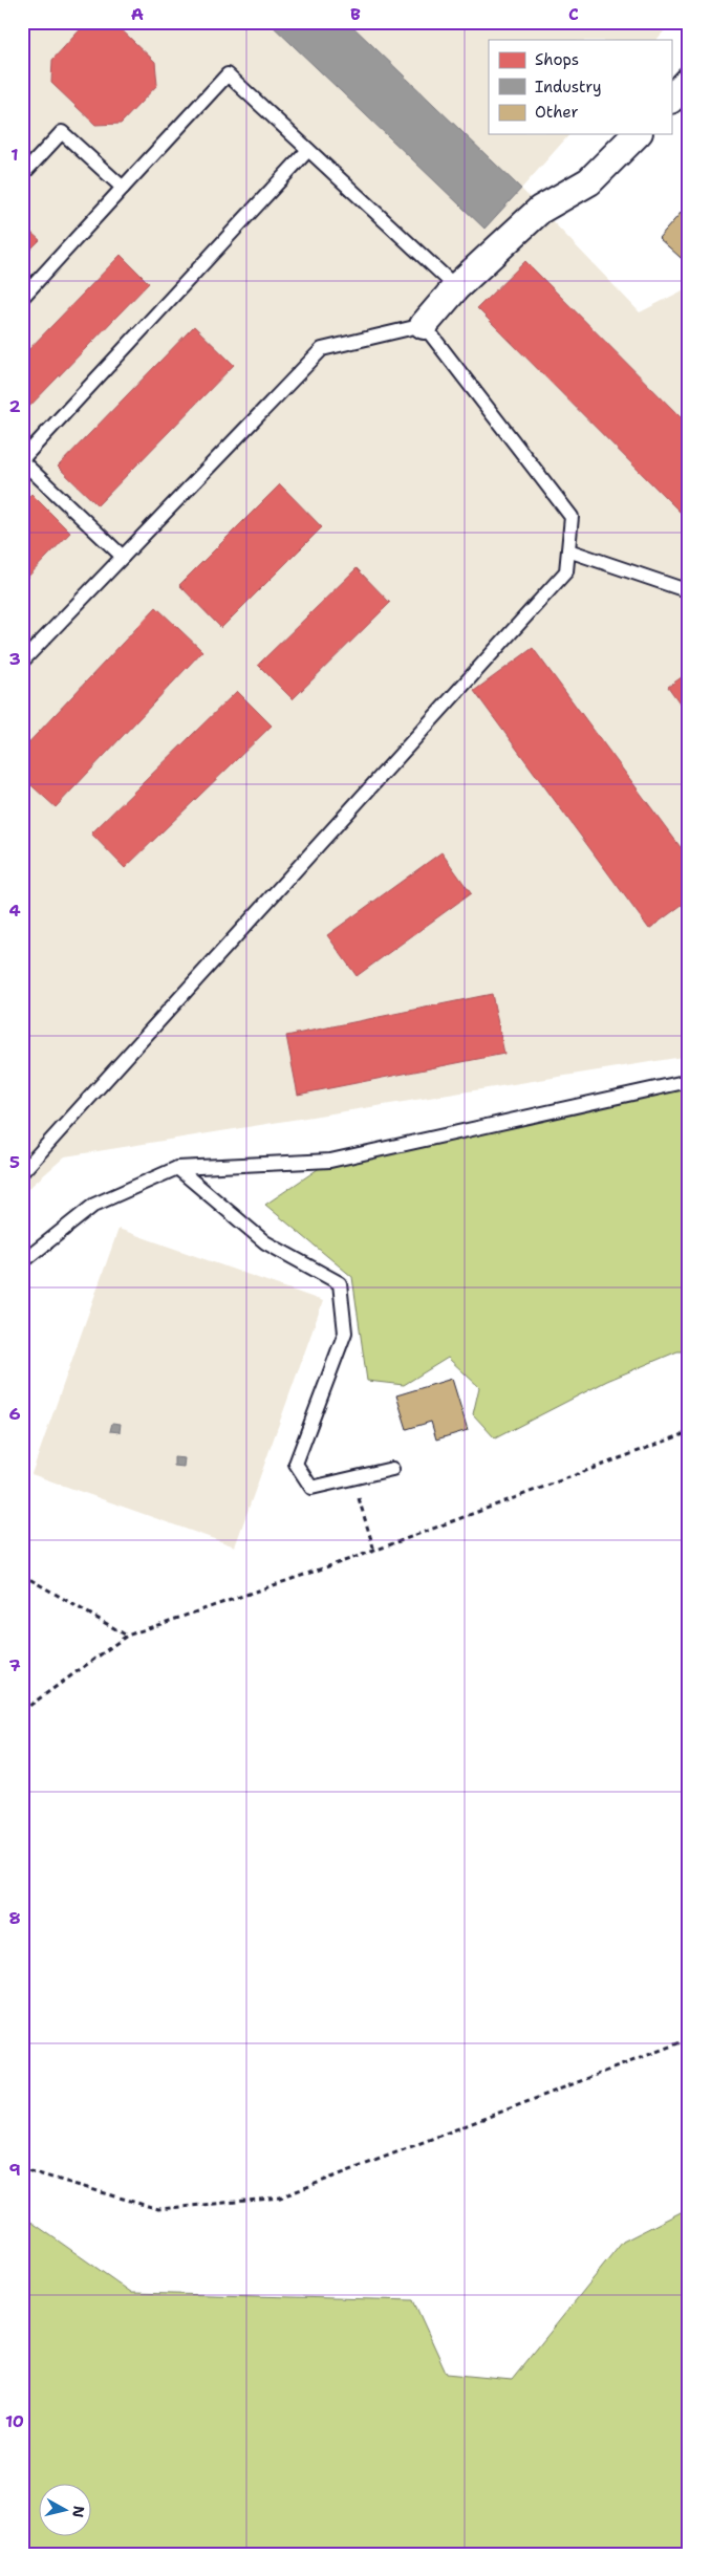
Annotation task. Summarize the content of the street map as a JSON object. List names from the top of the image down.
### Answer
{
  "legend": ["Shops", "Industry", "Other"],
  "north": "right",
  "grid": {
    "columns": ["A", "B", "C"],
    "rows": [
      "1",
      "2",
      "3",
      "4",
      "5",
      "6",
      "7",
      "8",
      "9",
      "10"
    ]
  }
}
